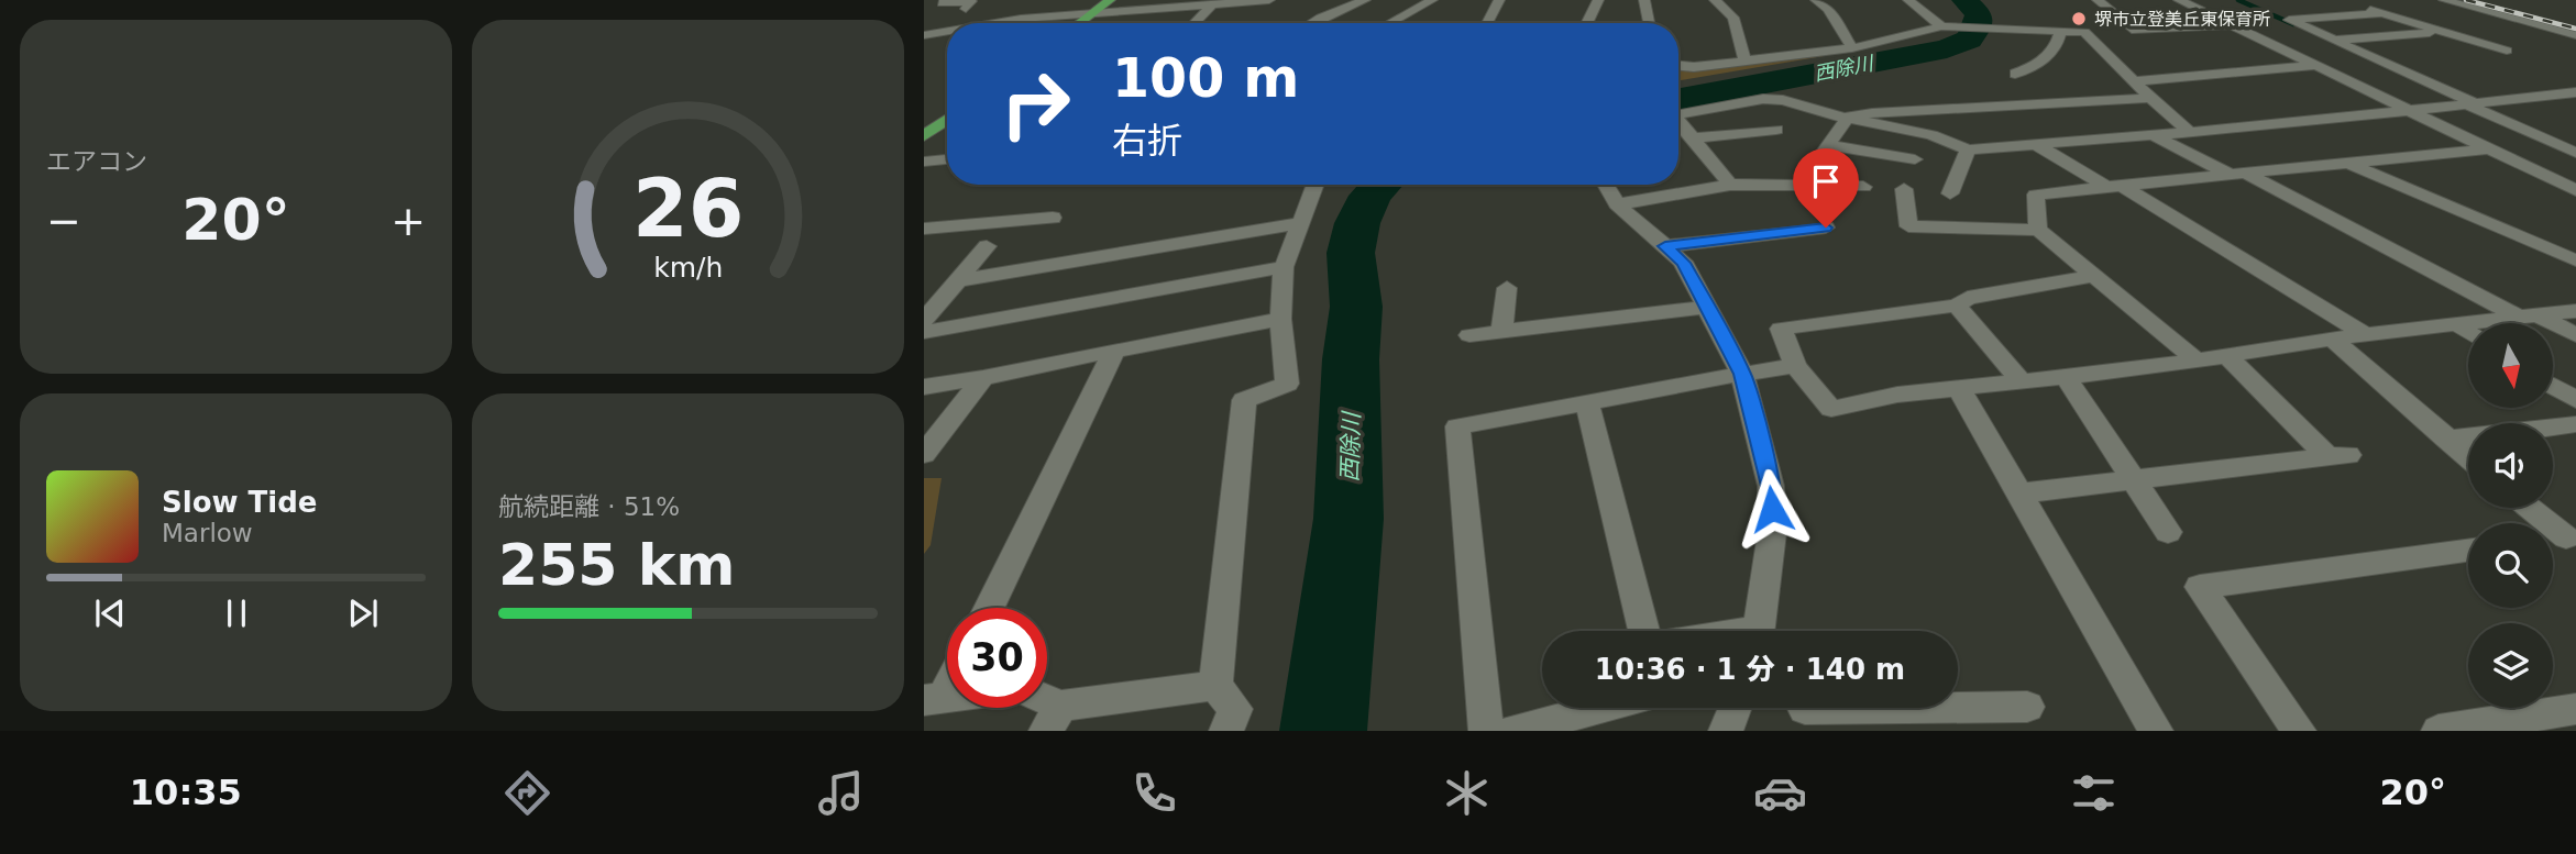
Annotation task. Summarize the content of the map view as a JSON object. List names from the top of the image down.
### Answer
{
  "water": ["西除川"],
  "places": ["堺市立登美丘東保育所"],
  "north": "bottom",
  "page": {
    "tile": [
      "エアコン",
      ["航続距離 · 51%", "255 km"]
    ],
    "turn": ["100 m", "右折"],
    "heat": ["−", "20°", "+"],
    "song": ["Slow Tide", "Marlow"],
    "limit": "30",
    "trip": "10:36 · 1 分 · 140 m",
    "tabs": ["10:35", "20°"],
    "gauge": ["26", "km/h"]
  }
}
